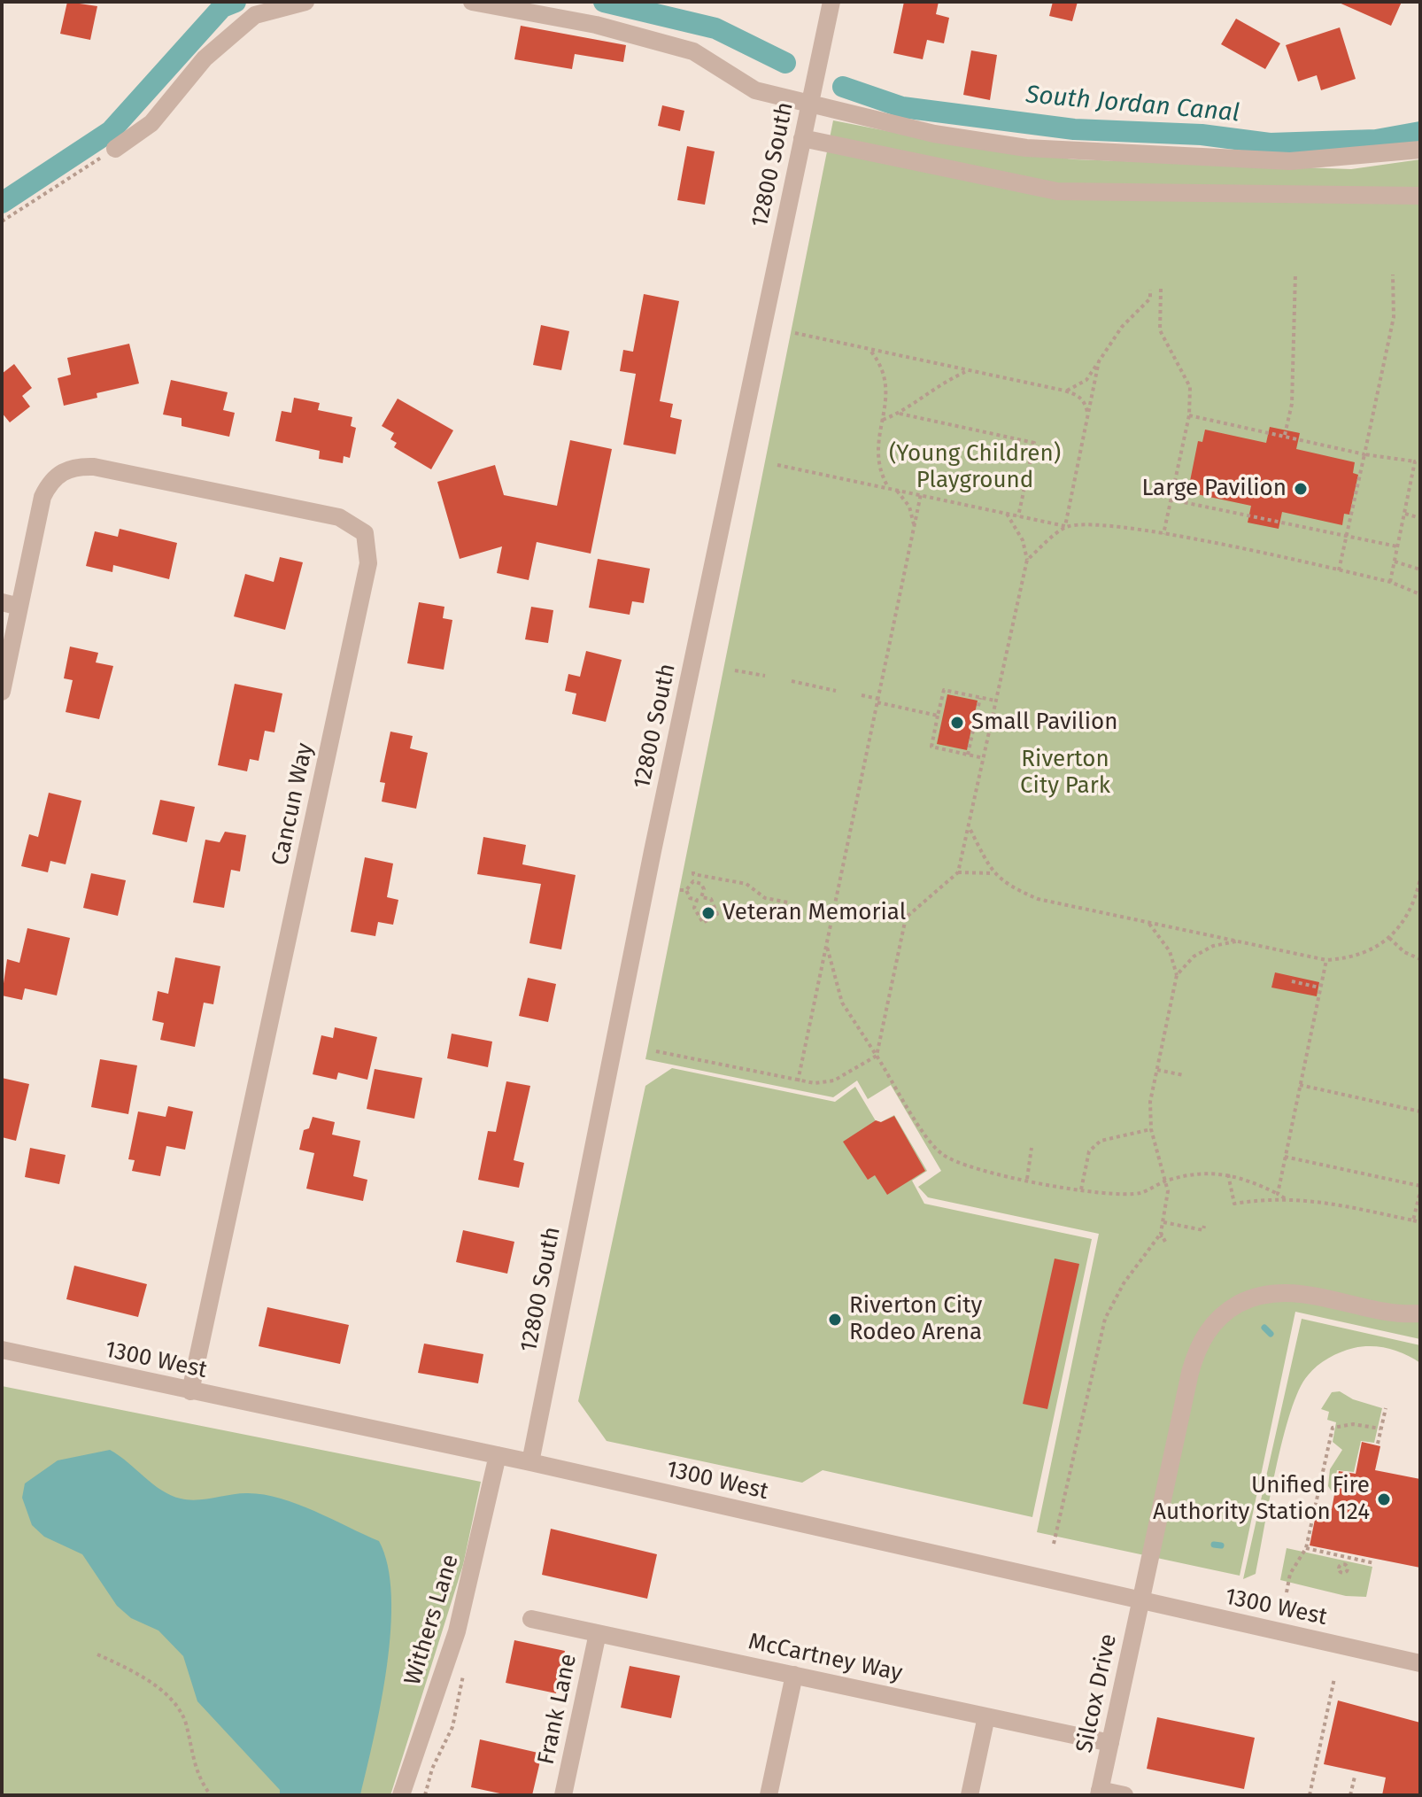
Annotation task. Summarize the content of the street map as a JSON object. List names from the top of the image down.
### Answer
{
  "streets": {
    "street": [
      "12800 South",
      "Cancun Way",
      "1300 West",
      "Withers Lane",
      "McCartney Way",
      "Silcox Drive",
      "Frank Lane"
    ]
  },
  "crossings": [
    ["12800 South", "1300 West"],
    ["Cancun Way", "1300 West"],
    ["1300 West", "Withers Lane"],
    ["1300 West", "Silcox Drive"],
    ["McCartney Way", "Silcox Drive"],
    ["McCartney Way", "Frank Lane"]
  ],
  "water": ["South Jordan Canal"],
  "parks": ["(Young Children) Playground", "Riverton City Park"],
  "places": [
    "Large Pavilion",
    "Small Pavilion",
    "Veteran Memorial",
    "Riverton City Rodeo Arena",
    "Unified Fire Authority Station 124"
  ]
}
